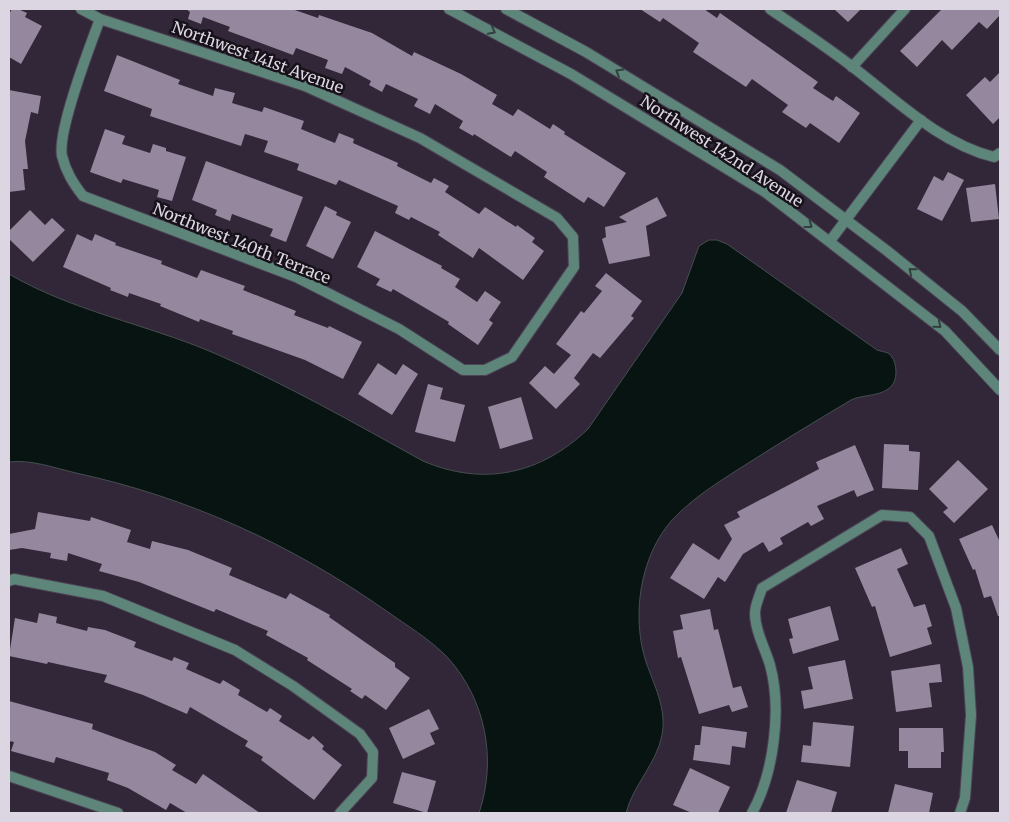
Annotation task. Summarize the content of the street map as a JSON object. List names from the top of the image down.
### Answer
{
  "streets": {
    "street": ["Northwest 141st Avenue", "Northwest 142nd Avenue", "Northwest 140th Terrace"]
  },
  "crossings": [
    ["Northwest 141st Avenue", "Northwest 140th Terrace"]
  ]
}
